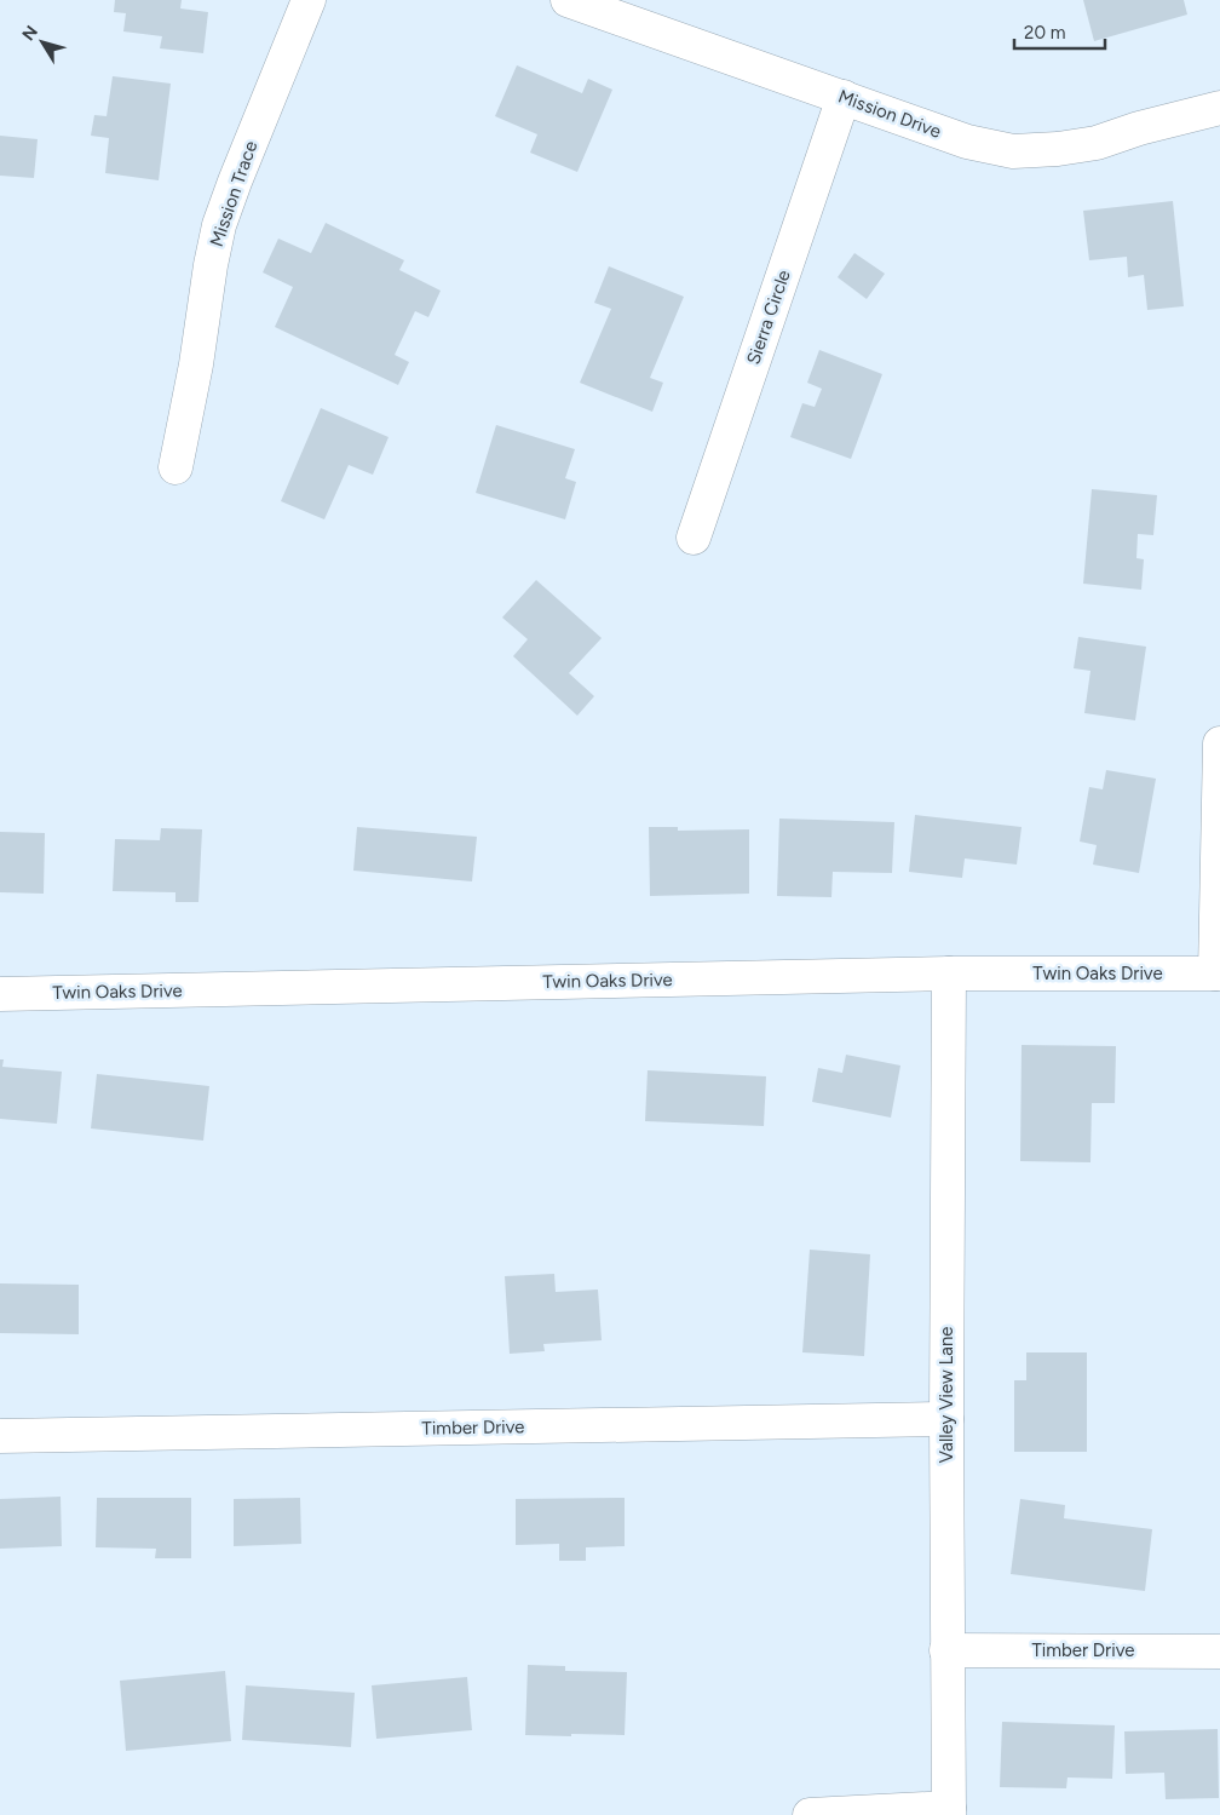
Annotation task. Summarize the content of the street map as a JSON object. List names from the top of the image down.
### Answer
{
  "streets": {
    "street": [
      "Mission Drive",
      "Mission Trace",
      "Sierra Circle",
      "Twin Oaks Drive",
      "Valley View Lane",
      "Timber Drive"
    ]
  },
  "crossings": [
    ["Mission Drive", "Sierra Circle"],
    ["Twin Oaks Drive", "Valley View Lane"],
    ["Valley View Lane", "Timber Drive"]
  ],
  "scale_bar": "20 m",
  "north": "top left"
}
